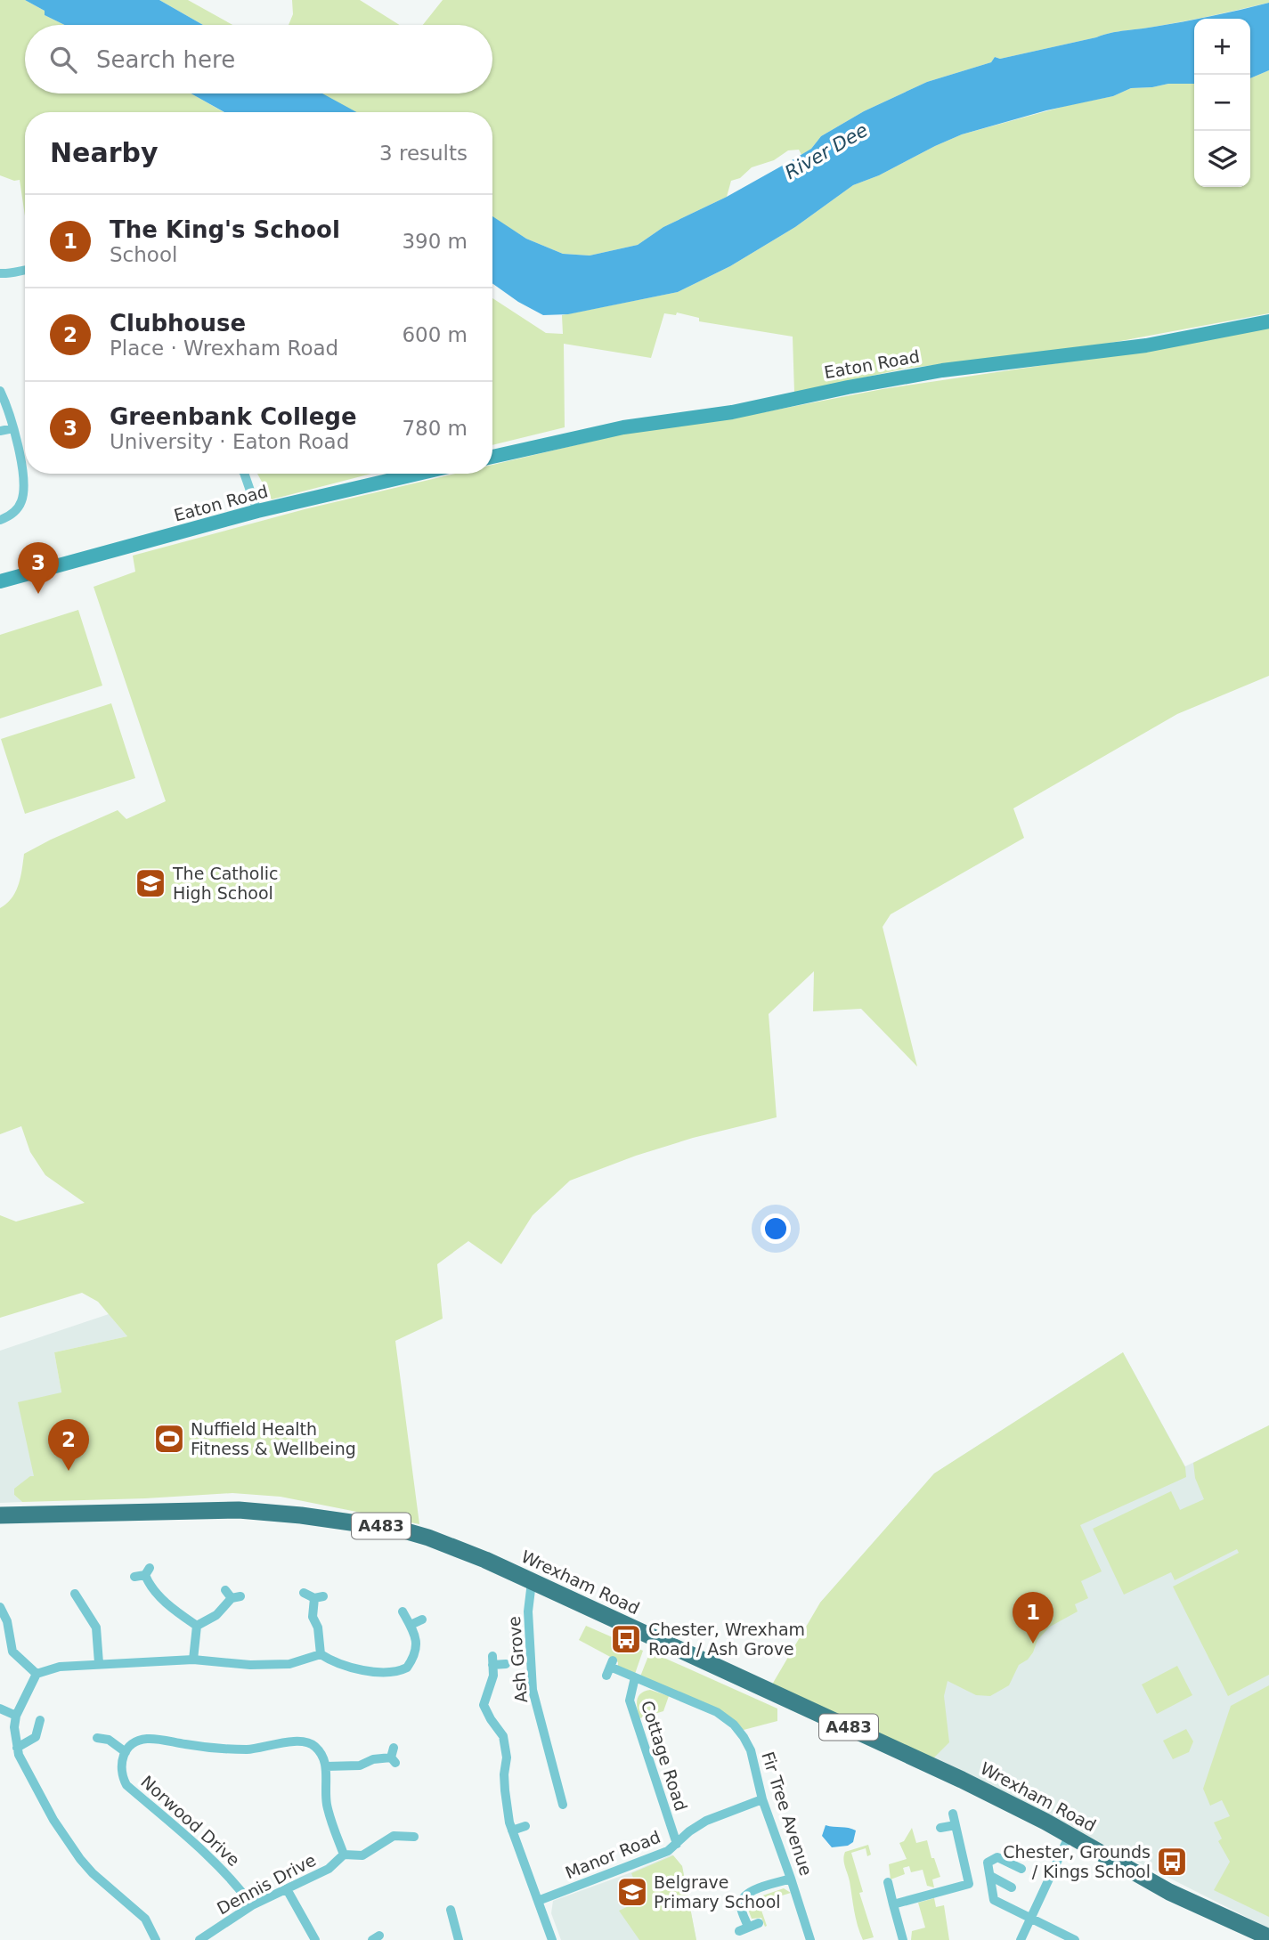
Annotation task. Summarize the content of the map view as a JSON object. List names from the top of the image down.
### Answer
{
  "streets": {
    "highway": ["A483", "Wrexham Road"],
    "street": [
      "Eaton Road",
      "Ash Grove",
      "Cottage Road",
      "Fir Tree Avenue",
      "Norwood Drive",
      "Manor Road",
      "Dennis Drive"
    ]
  },
  "crossings": [
    ["Wrexham Road", "Ash Grove"],
    ["Cottage Road", "Fir Tree Avenue"],
    ["Cottage Road", "Manor Road"],
    ["Fir Tree Avenue", "Manor Road"],
    ["Norwood Drive", "Dennis Drive"]
  ],
  "water": ["River Dee"],
  "places": {
    "school or university": ["The Catholic High School", "Belgrave Primary School"],
    "sports": ["Nuffield Health Fitness & Wellbeing"],
    "bus stop": ["Chester, Wrexham Road / Ash Grove", "Chester, Grounds / Kings School"]
  },
  "page": {
    "map_buttons": ["+", "−"],
    "search": "Search here",
    "heading": ["Nearby", "3 results"],
    "list": [
      {
        "mark": "1",
        "name": "The King's School",
        "note": "School",
        "value": "390 m"
      },
      {
        "mark": "2",
        "name": "Clubhouse",
        "note": "Place · Wrexham Road",
        "value": "600 m"
      },
      {
        "mark": "3",
        "name": "Greenbank College",
        "note": "University · Eaton Road",
        "value": "780 m"
      }
    ],
    "pins": ["3", "2", "1"]
  }
}
